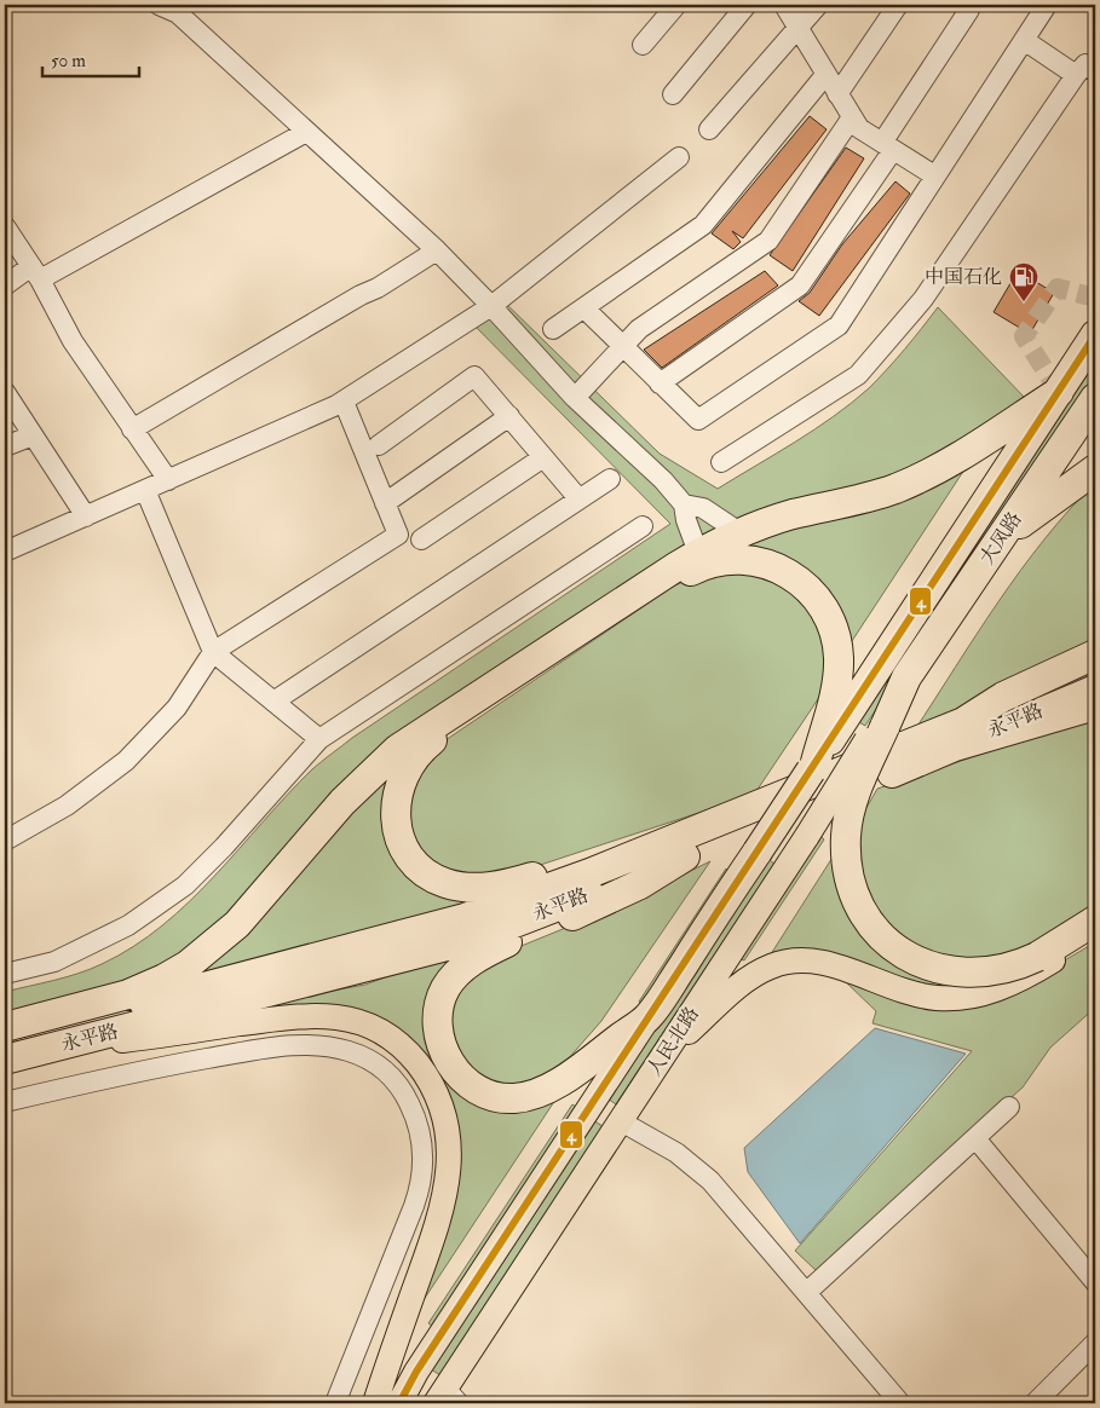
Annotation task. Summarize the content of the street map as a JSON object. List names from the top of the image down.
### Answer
{
  "streets": {
    "highway": ["大凤路", "永平路", "人民北路"]
  },
  "crossings": [
    ["大凤路", "人民北路"]
  ],
  "places": {
    "fuel station": ["中国石化"]
  },
  "lines": ["transit line 4"],
  "scale_bar": "50 m"
}
